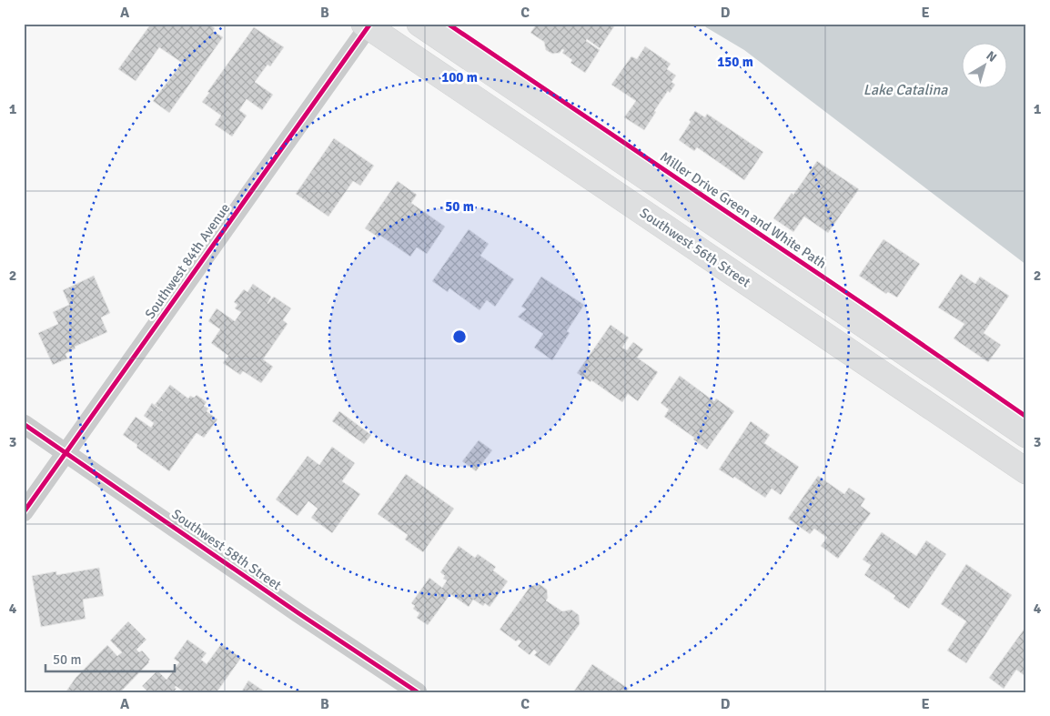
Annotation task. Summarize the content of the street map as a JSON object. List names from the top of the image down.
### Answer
{
  "streets": {
    "main road": ["Southwest 56th Street"],
    "street": ["Southwest 84th Avenue", "Southwest 58th Street"],
    "cycle path": ["Miller Drive Green and White Path"]
  },
  "crossings": [
    ["Southwest 56th Street", "Southwest 84th Avenue"],
    ["Southwest 84th Avenue", "Southwest 58th Street"]
  ],
  "water": ["Lake Catalina"],
  "scale_bar": "50 m",
  "north": "top right",
  "grid": {
    "columns": [
      "A",
      "B",
      "C",
      "D",
      "E"
    ],
    "rows": [
      "1",
      "2",
      "3",
      "4"
    ]
  },
  "rings": ["150 m", "100 m", "50 m"]
}
